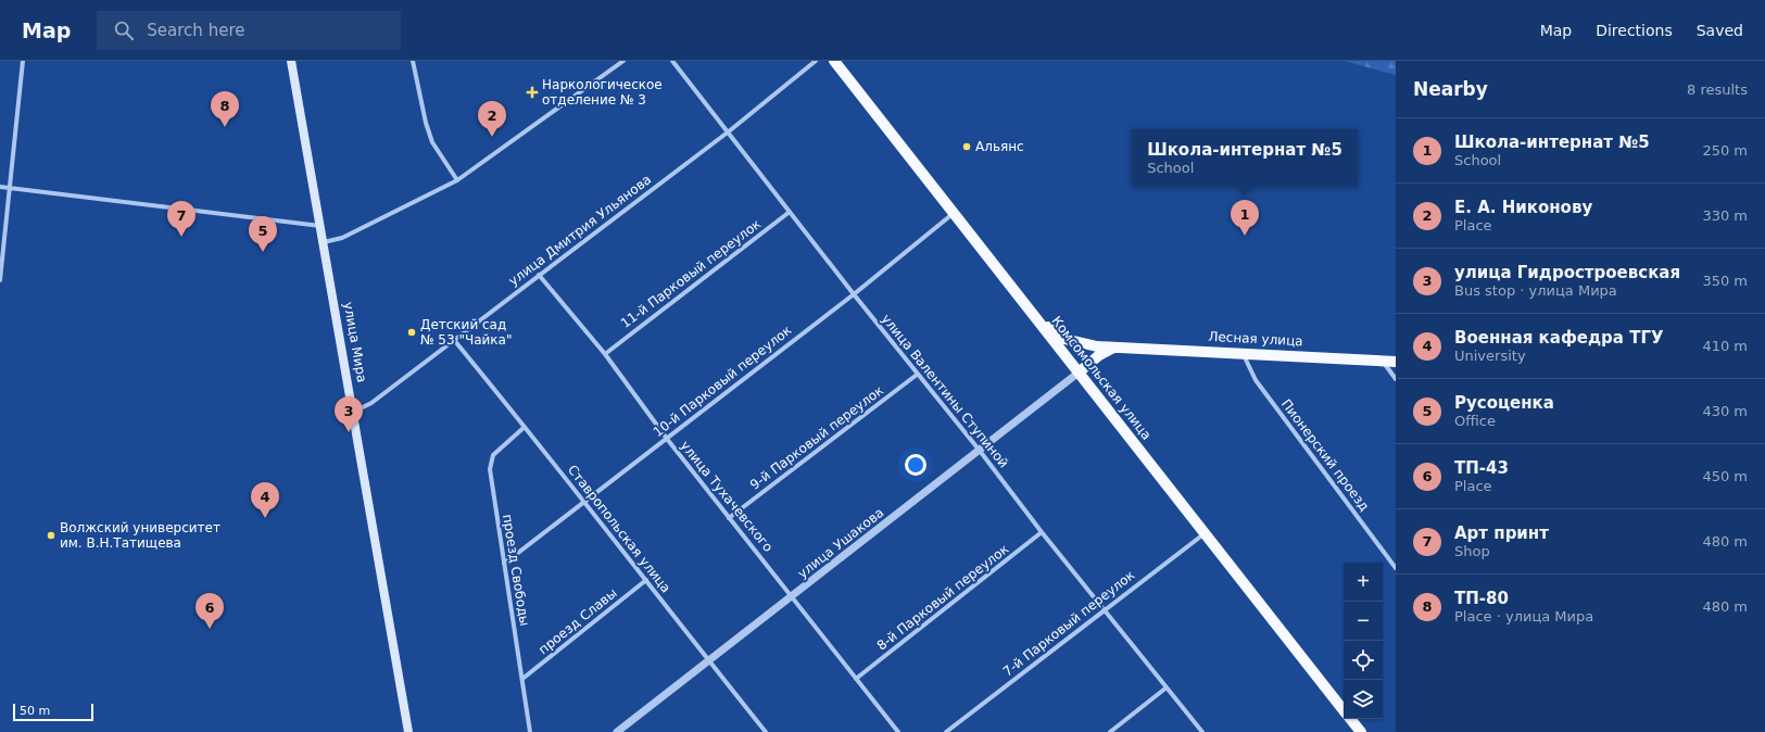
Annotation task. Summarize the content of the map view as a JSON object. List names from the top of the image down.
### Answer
{
  "streets": {
    "main road": ["Лесная улица", "улица Мира", "Комсомольская улица"],
    "street": [
      "улица Дмитрия Ульянова",
      "11-й Парковый переулок",
      "10-й Парковый переулок",
      "улица Валентины Ступиной",
      "9-й Парковый переулок",
      "Пионерский проезд",
      "улица Тухачевского",
      "Ставропольская улица",
      "улица Ушакова",
      "проезд Свободы",
      "8-й Парковый переулок",
      "проезд Славы",
      "7-й Парковый переулок"
    ]
  },
  "crossings": [
    ["улица Дмитрия Ульянова", "улица Мира"],
    ["улица Дмитрия Ульянова", "улица Валентины Ступиной"],
    ["улица Дмитрия Ульянова", "улица Тухачевского"],
    ["улица Дмитрия Ульянова", "Ставропольская улица"],
    ["11-й Парковый переулок", "улица Валентины Ступиной"],
    ["11-й Парковый переулок", "улица Тухачевского"],
    ["Лесная улица", "Комсомольская улица"],
    ["Лесная улица", "Пионерский проезд"],
    ["Комсомольская улица", "10-й Парковый переулок"],
    ["Комсомольская улица", "улица Ушакова"],
    ["Комсомольская улица", "7-й Парковый переулок"],
    ["10-й Парковый переулок", "улица Валентины Ступиной"],
    ["10-й Парковый переулок", "улица Тухачевского"],
    ["10-й Парковый переулок", "Ставропольская улица"],
    ["10-й Парковый переулок", "проезд Свободы"],
    ["улица Валентины Ступиной", "9-й Парковый переулок"],
    ["улица Валентины Ступиной", "улица Ушакова"],
    ["улица Валентины Ступиной", "8-й Парковый переулок"],
    ["улица Валентины Ступиной", "7-й Парковый переулок"],
    ["9-й Парковый переулок", "улица Тухачевского"],
    ["улица Тухачевского", "улица Ушакова"],
    ["улица Тухачевского", "8-й Парковый переулок"],
    ["Ставропольская улица", "улица Ушакова"],
    ["Ставропольская улица", "проезд Свободы"],
    ["Ставропольская улица", "проезд Славы"],
    ["проезд Свободы", "проезд Славы"]
  ],
  "places": {
    "health": ["Наркологическое отделение № 3"],
    "other": ["Альянс", "Детский сад № 53 \"Чайка\"", "Волжский университет им. В.Н.Татищева"]
  },
  "scale_bar": "50 m",
  "page": {
    "header": "Map",
    "search": "Search here",
    "nav": ["Map", "Directions", "Saved"],
    "heading": ["Nearby", "8 results"],
    "pins": [
      "8",
      "2",
      "1",
      "7",
      "5",
      "3",
      "4",
      "6"
    ],
    "list": [
      {
        "mark": "1",
        "name": "Школа-интернат №5",
        "note": "School",
        "value": "250 m"
      },
      {
        "mark": "2",
        "name": "Е. А. Никонову",
        "note": "Place",
        "value": "330 m"
      },
      {
        "mark": "3",
        "name": "улица Гидростроевская",
        "note": "Bus stop · улица Мира",
        "value": "350 m"
      },
      {
        "mark": "4",
        "name": "Военная кафедра ТГУ",
        "note": "University",
        "value": "410 m"
      },
      {
        "mark": "5",
        "name": "Русоценка",
        "note": "Office",
        "value": "430 m"
      },
      {
        "mark": "6",
        "name": "ТП-43",
        "note": "Place",
        "value": "450 m"
      },
      {
        "mark": "7",
        "name": "Арт принт",
        "note": "Shop",
        "value": "480 m"
      },
      {
        "mark": "8",
        "name": "ТП-80",
        "note": "Place · улица Мира",
        "value": "480 m"
      }
    ],
    "popup": ["Школа-интернат №5", "School"],
    "map_buttons": ["+", "−"],
    "scale": "50 m"
  }
}
